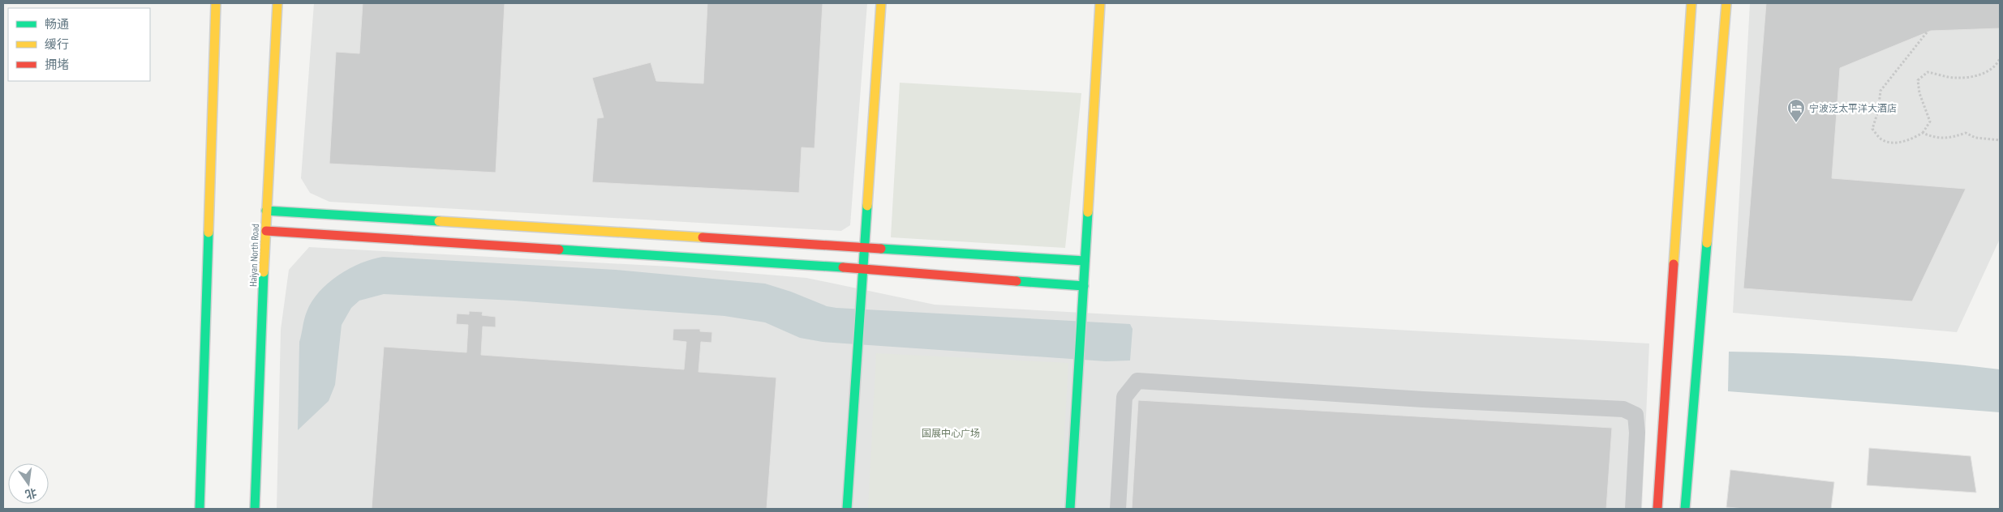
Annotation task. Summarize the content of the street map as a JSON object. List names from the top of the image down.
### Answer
{
  "streets": {
    "street": ["Haiyan North Road"]
  },
  "parks": ["国展中心广场"],
  "places": {
    "hotel": ["宁波泛太平洋大酒店"]
  },
  "legend": ["畅通", "缓行", "拥堵"],
  "north": "bottom"
}
